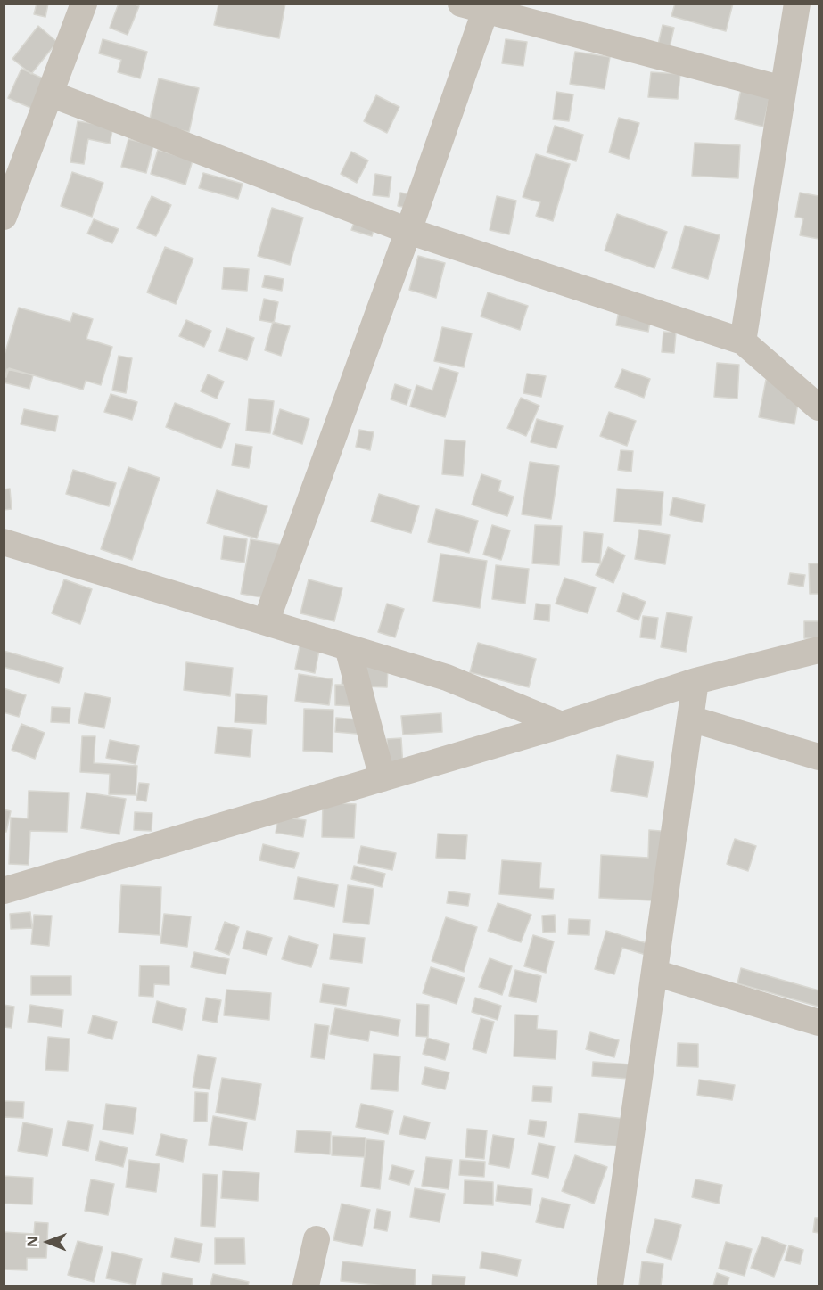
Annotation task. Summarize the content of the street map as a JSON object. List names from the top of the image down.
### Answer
{
  "north": "left"
}
